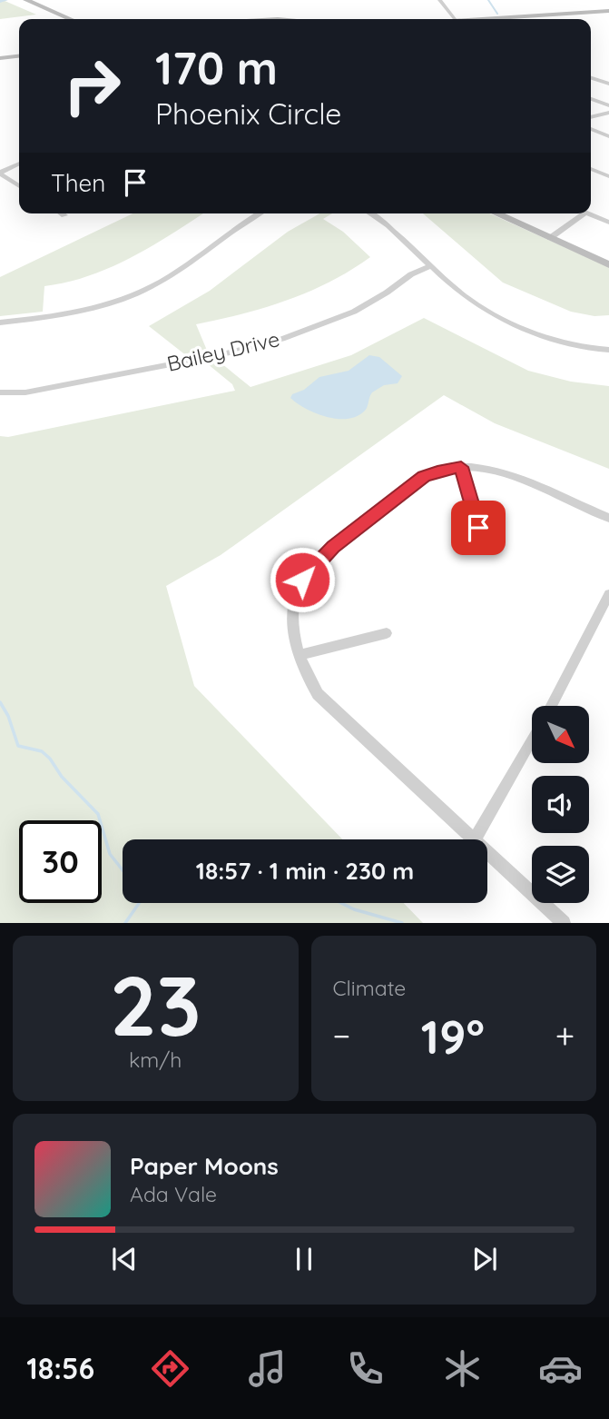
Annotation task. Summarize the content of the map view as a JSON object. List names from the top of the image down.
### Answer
{
  "streets": {
    "street": ["Bailey Drive"]
  },
  "north": "bottom right",
  "page": {
    "turn": ["170 m", "Phoenix Circle"],
    "then": "Then",
    "limit": "30",
    "trip": "18:57 · 1 min · 230 m",
    "tile": [
      ["23", "km/h"],
      "Climate"
    ],
    "heat": ["−", "19°", "+"],
    "song": ["Paper Moons", "Ada Vale"],
    "tabs": "18:56"
  }
}
